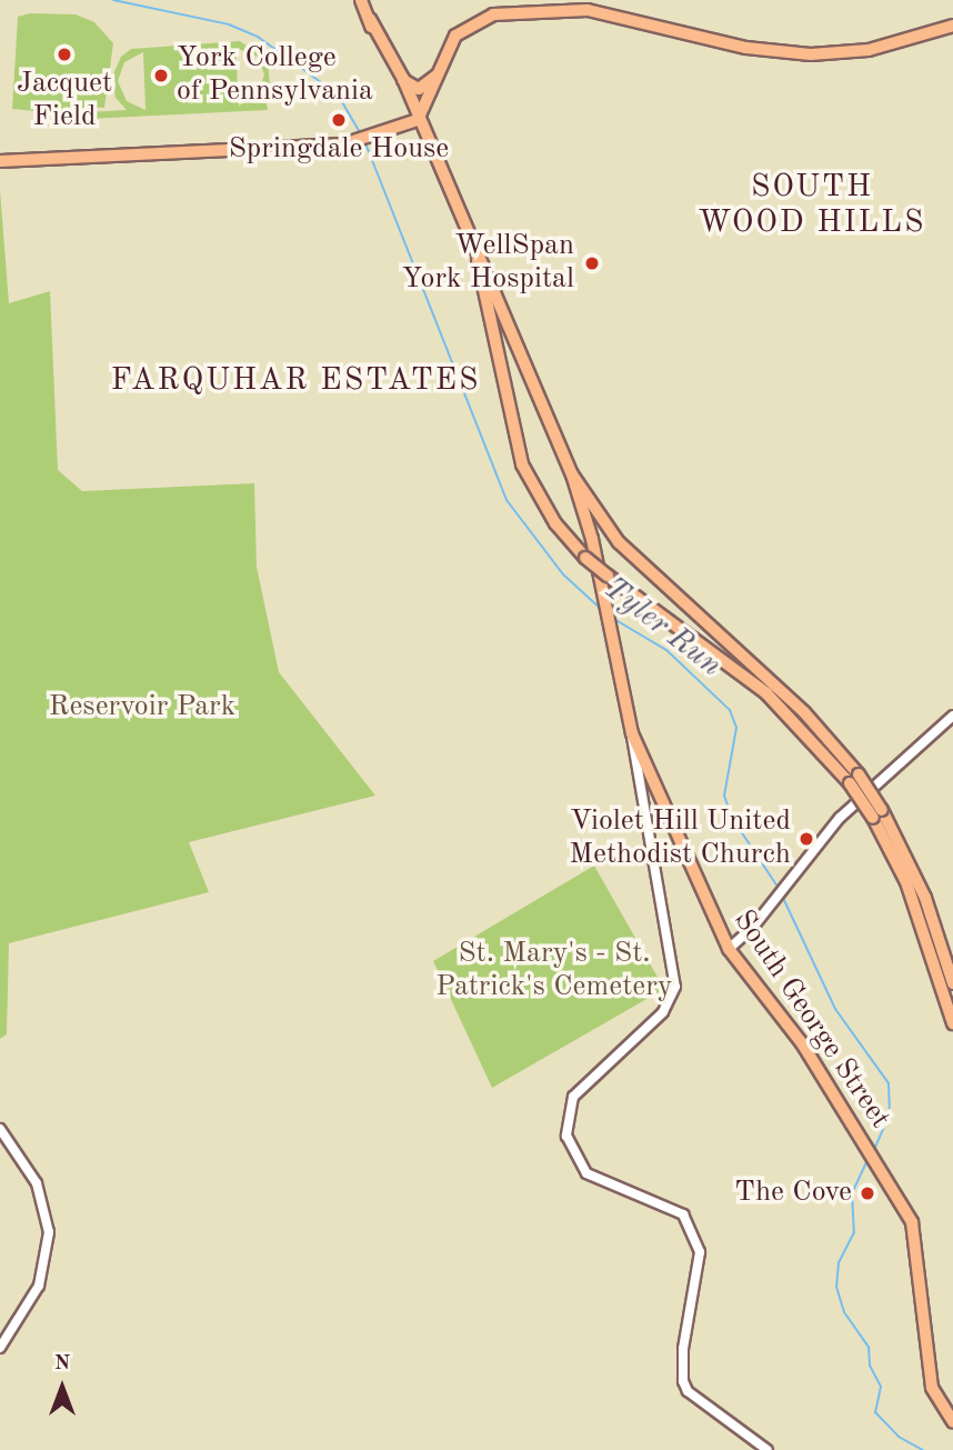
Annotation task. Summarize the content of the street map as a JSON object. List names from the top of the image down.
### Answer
{
  "streets": {
    "main road": ["South George Street"]
  },
  "districts": ["SOUTH WOOD HILLS", "FARQUHAR ESTATES"],
  "water": ["Tyler Run"],
  "parks": ["Reservoir Park", "St. Mary's - St. Patrick's Cemetery"],
  "places": [
    "Jacquet Field",
    "York College of Pennsylvania",
    "Springdale House",
    "WellSpan York Hospital",
    "Violet Hill United Methodist Church",
    "The Cove"
  ],
  "north": "top"
}
